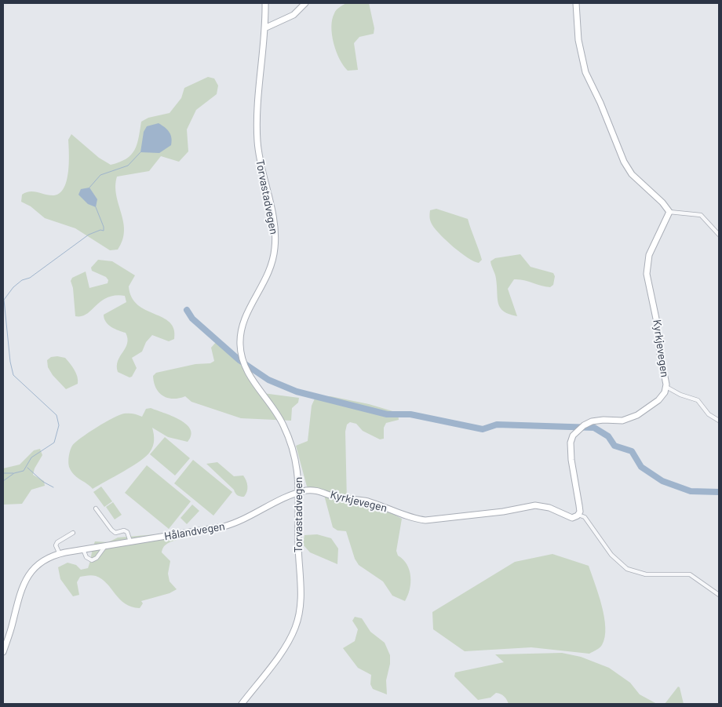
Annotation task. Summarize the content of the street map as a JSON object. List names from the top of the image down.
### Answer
{
  "streets": {
    "main road": ["Torvastadvegen", "Kyrkjevegen", "Hålandvegen"]
  },
  "crossings": [
    ["Torvastadvegen", "Kyrkjevegen"],
    ["Torvastadvegen", "Hålandvegen"],
    ["Kyrkjevegen", "Hålandvegen"]
  ]
}
